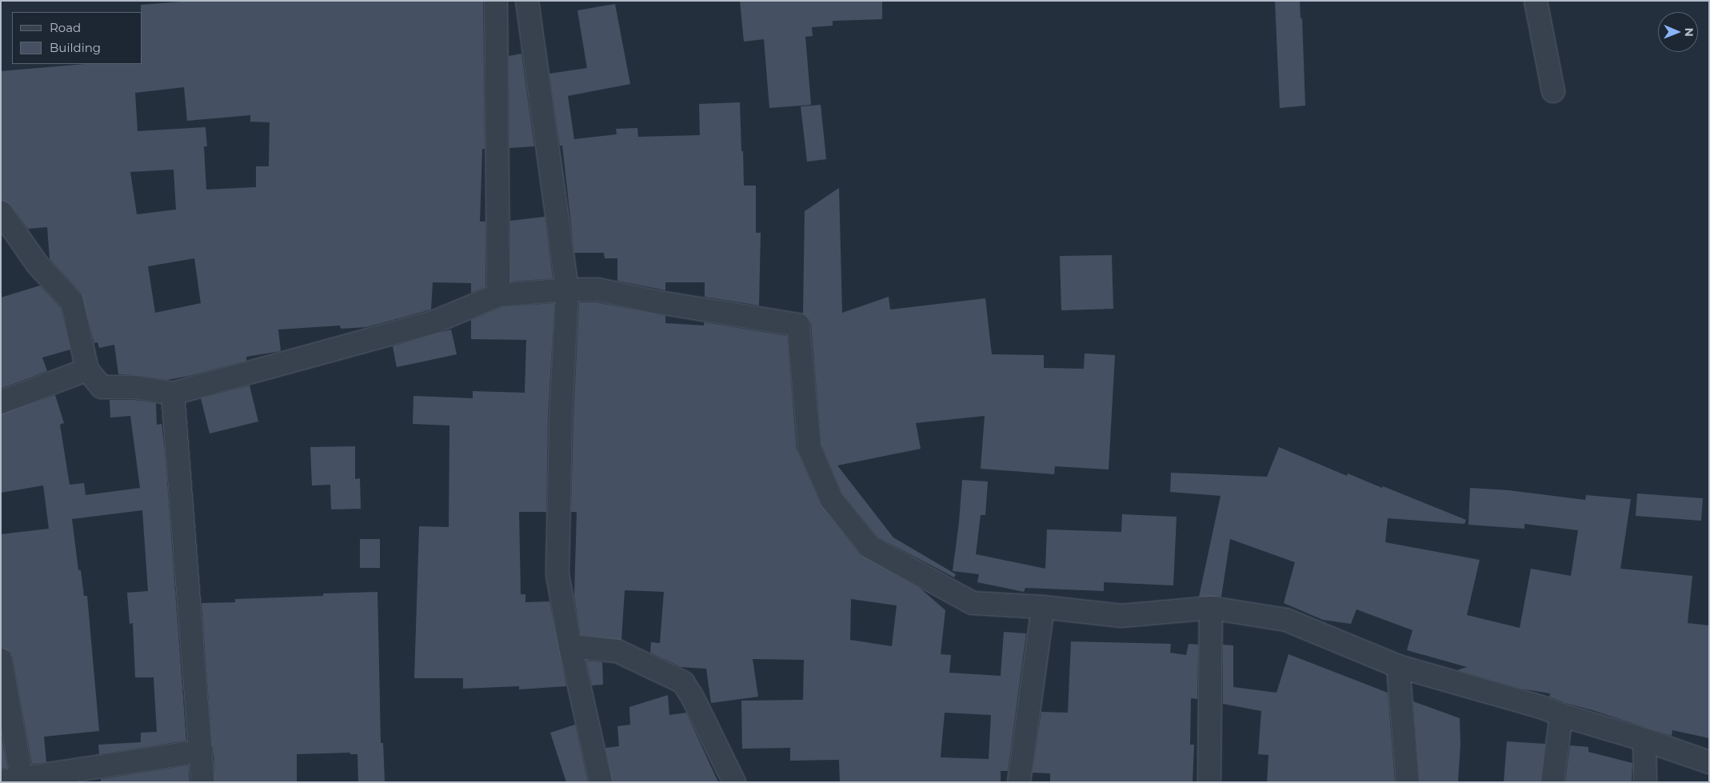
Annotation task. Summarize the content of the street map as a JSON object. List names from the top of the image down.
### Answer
{
  "legend": ["Road", "Building"],
  "north": "right"
}
